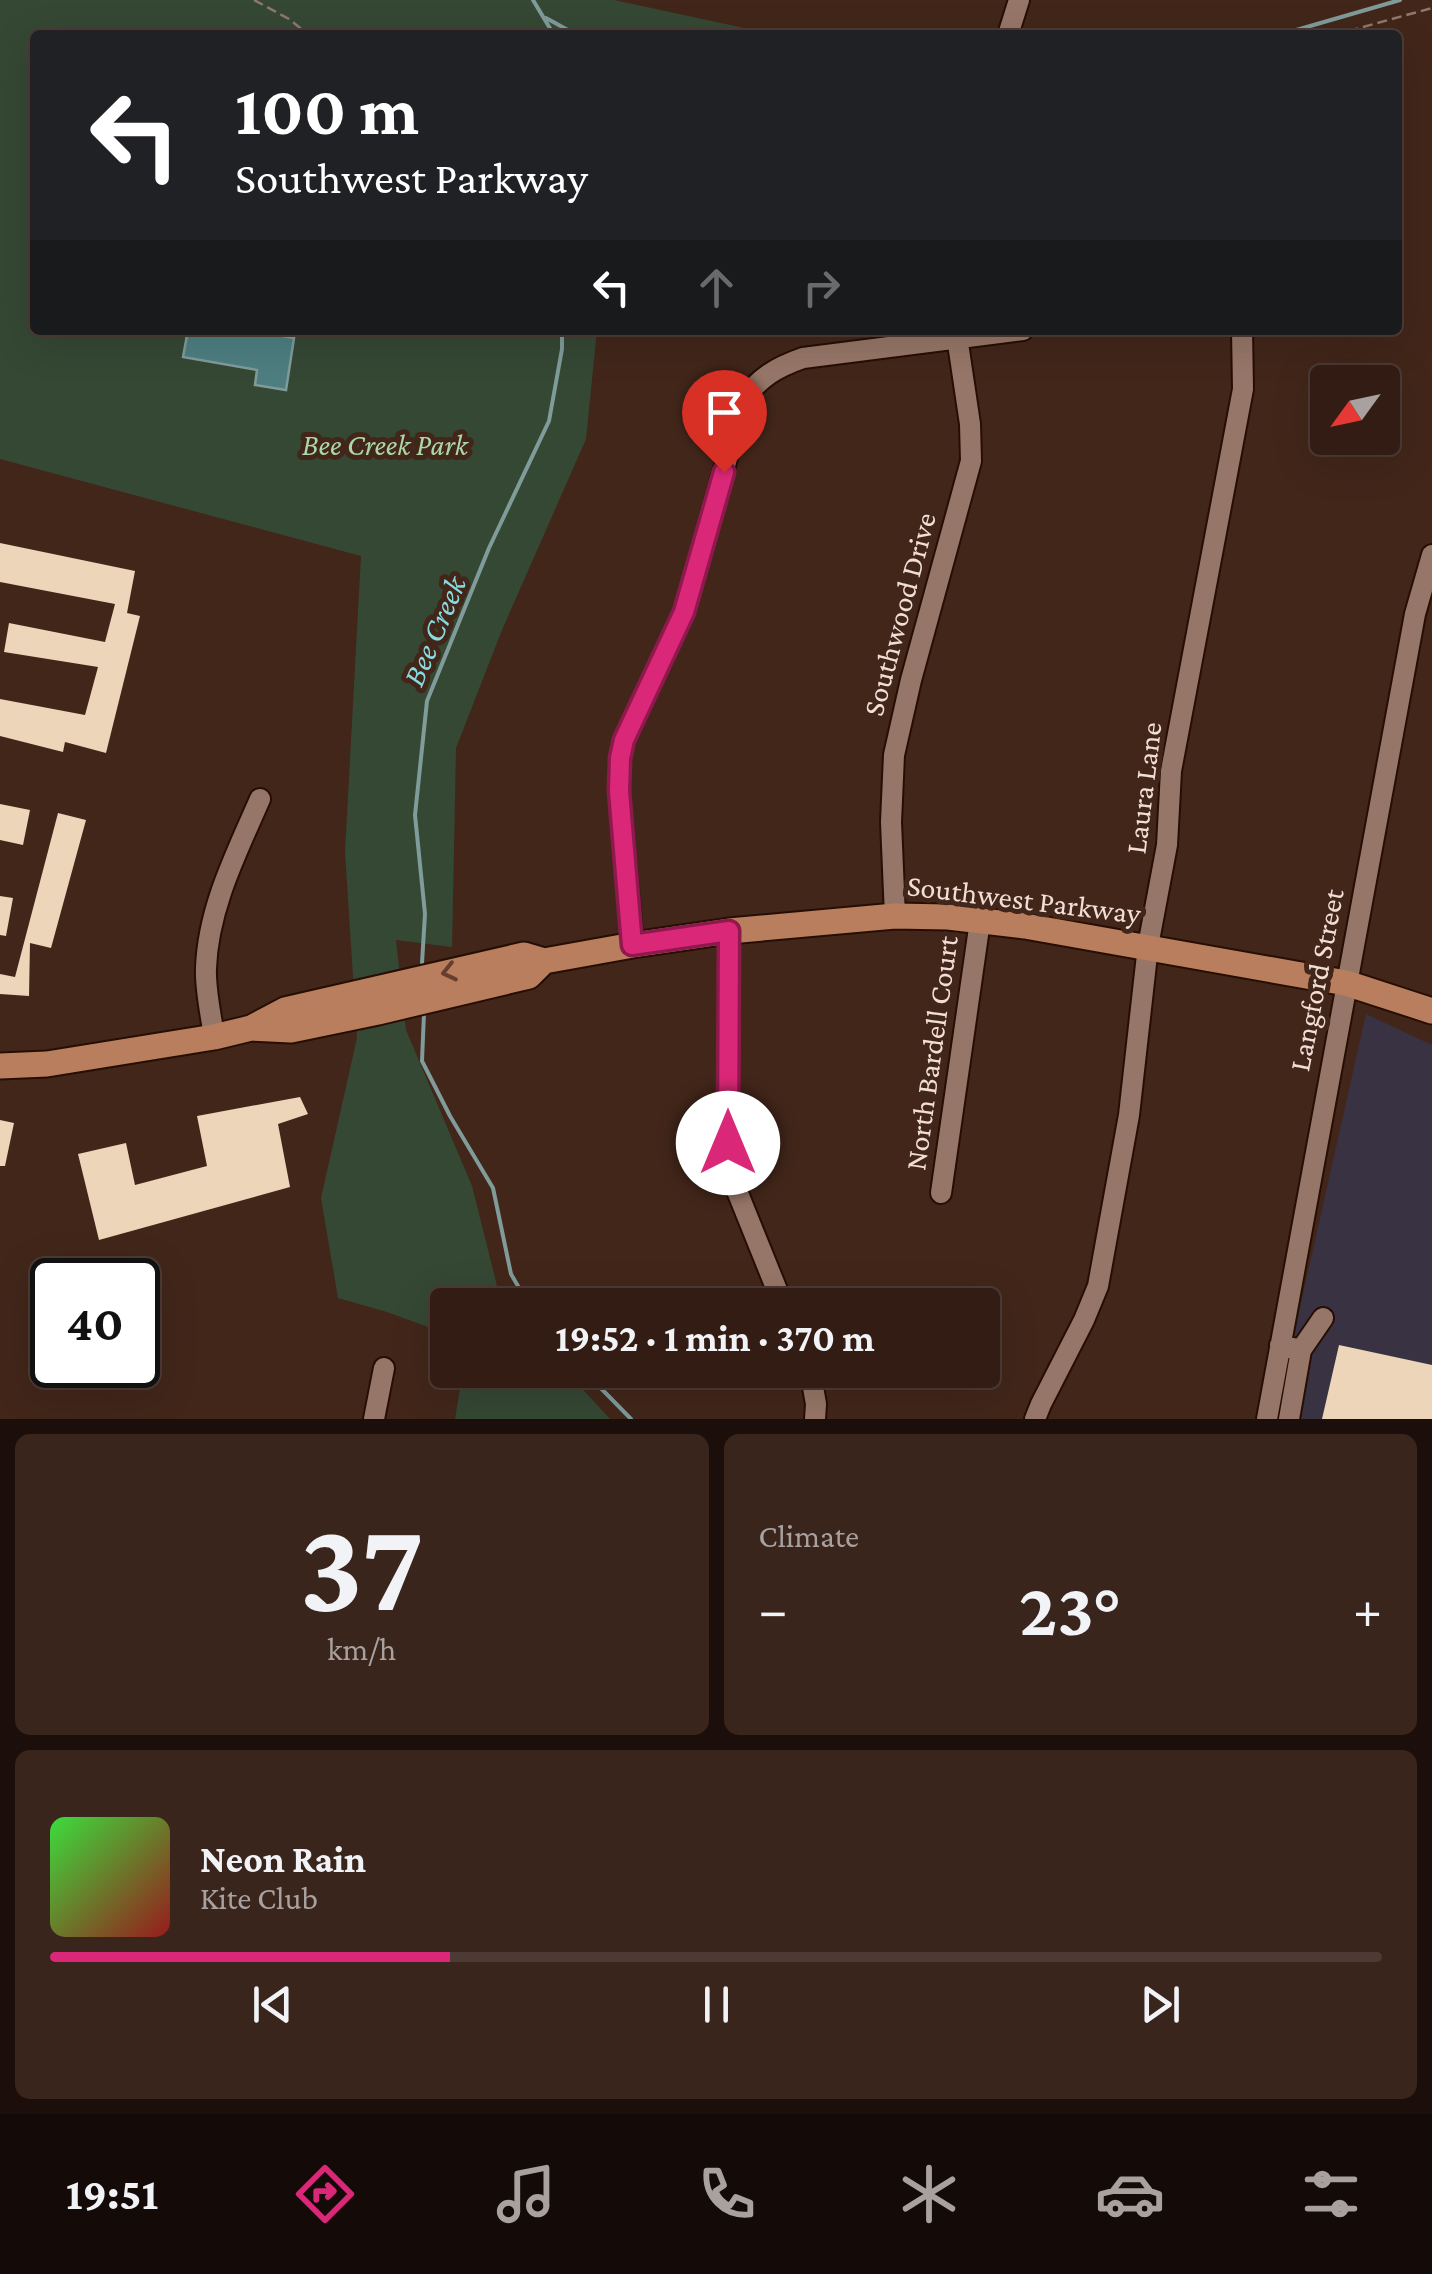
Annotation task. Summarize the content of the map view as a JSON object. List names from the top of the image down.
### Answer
{
  "streets": {
    "main road": ["Southwest Parkway"],
    "street": [
      "Southwood Drive",
      "Laura Lane",
      "Langford Street",
      "North Bardell Court"
    ]
  },
  "crossings": [
    ["Southwood Drive", "Southwest Parkway"],
    ["Laura Lane", "Southwest Parkway"],
    ["Southwest Parkway", "Langford Street"],
    ["Southwest Parkway", "North Bardell Court"]
  ],
  "water": ["Bee Creek"],
  "parks": ["Bee Creek Park"],
  "north": "bottom left",
  "page": {
    "turn": ["100 m", "Southwest Parkway"],
    "limit": "40",
    "trip": "19:52 · 1 min · 370 m",
    "tile": [
      ["37", "km/h"],
      "Climate"
    ],
    "heat": ["−", "23°", "+"],
    "song": ["Neon Rain", "Kite Club"],
    "tabs": "19:51"
  }
}
